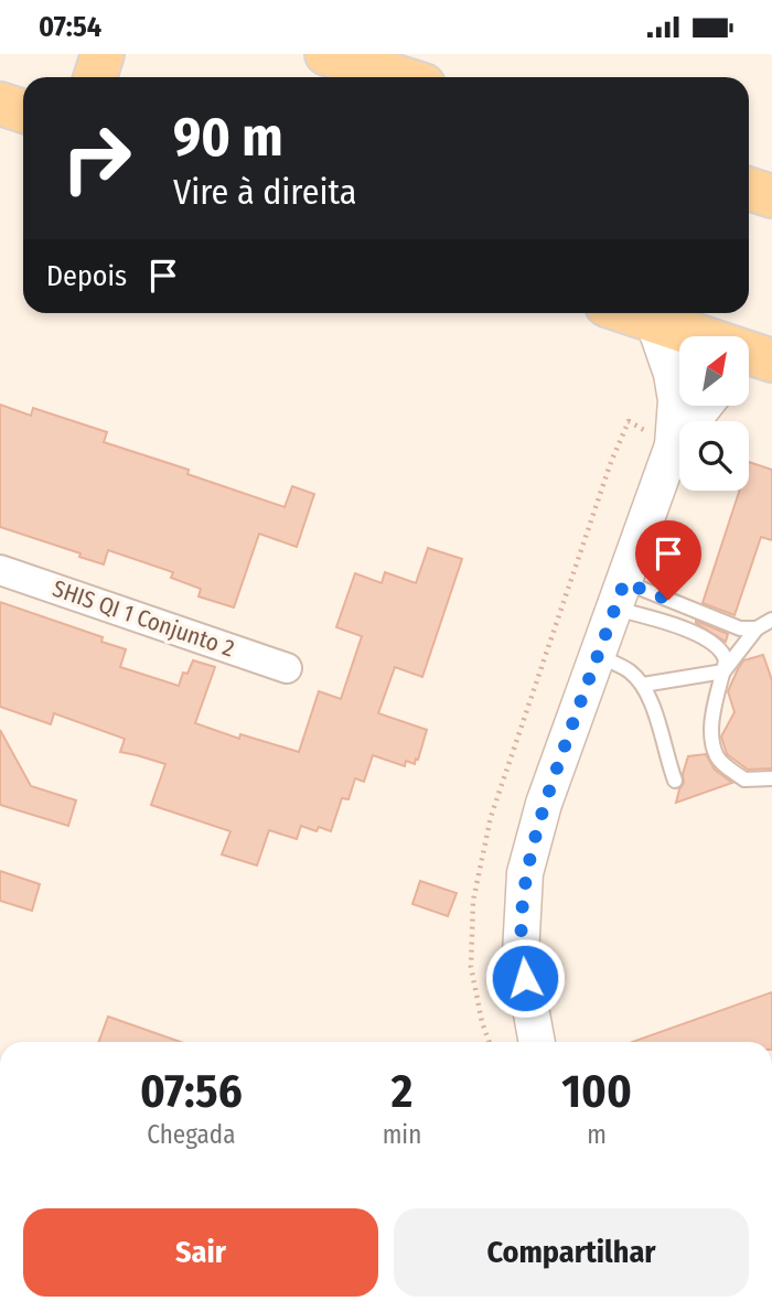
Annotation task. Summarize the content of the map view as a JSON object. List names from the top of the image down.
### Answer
{
  "streets": {
    "street": ["SHIS QI 1 Conjunto 2"]
  },
  "north": "top right",
  "page": {
    "status": "07:54",
    "turn": ["90 m", "Vire à direita"],
    "then": "Depois",
    "eta": [
      "07:56",
      "Chegada",
      "2",
      "min",
      "100",
      "m"
    ],
    "buttons": ["Sair", "Compartilhar"]
  }
}
